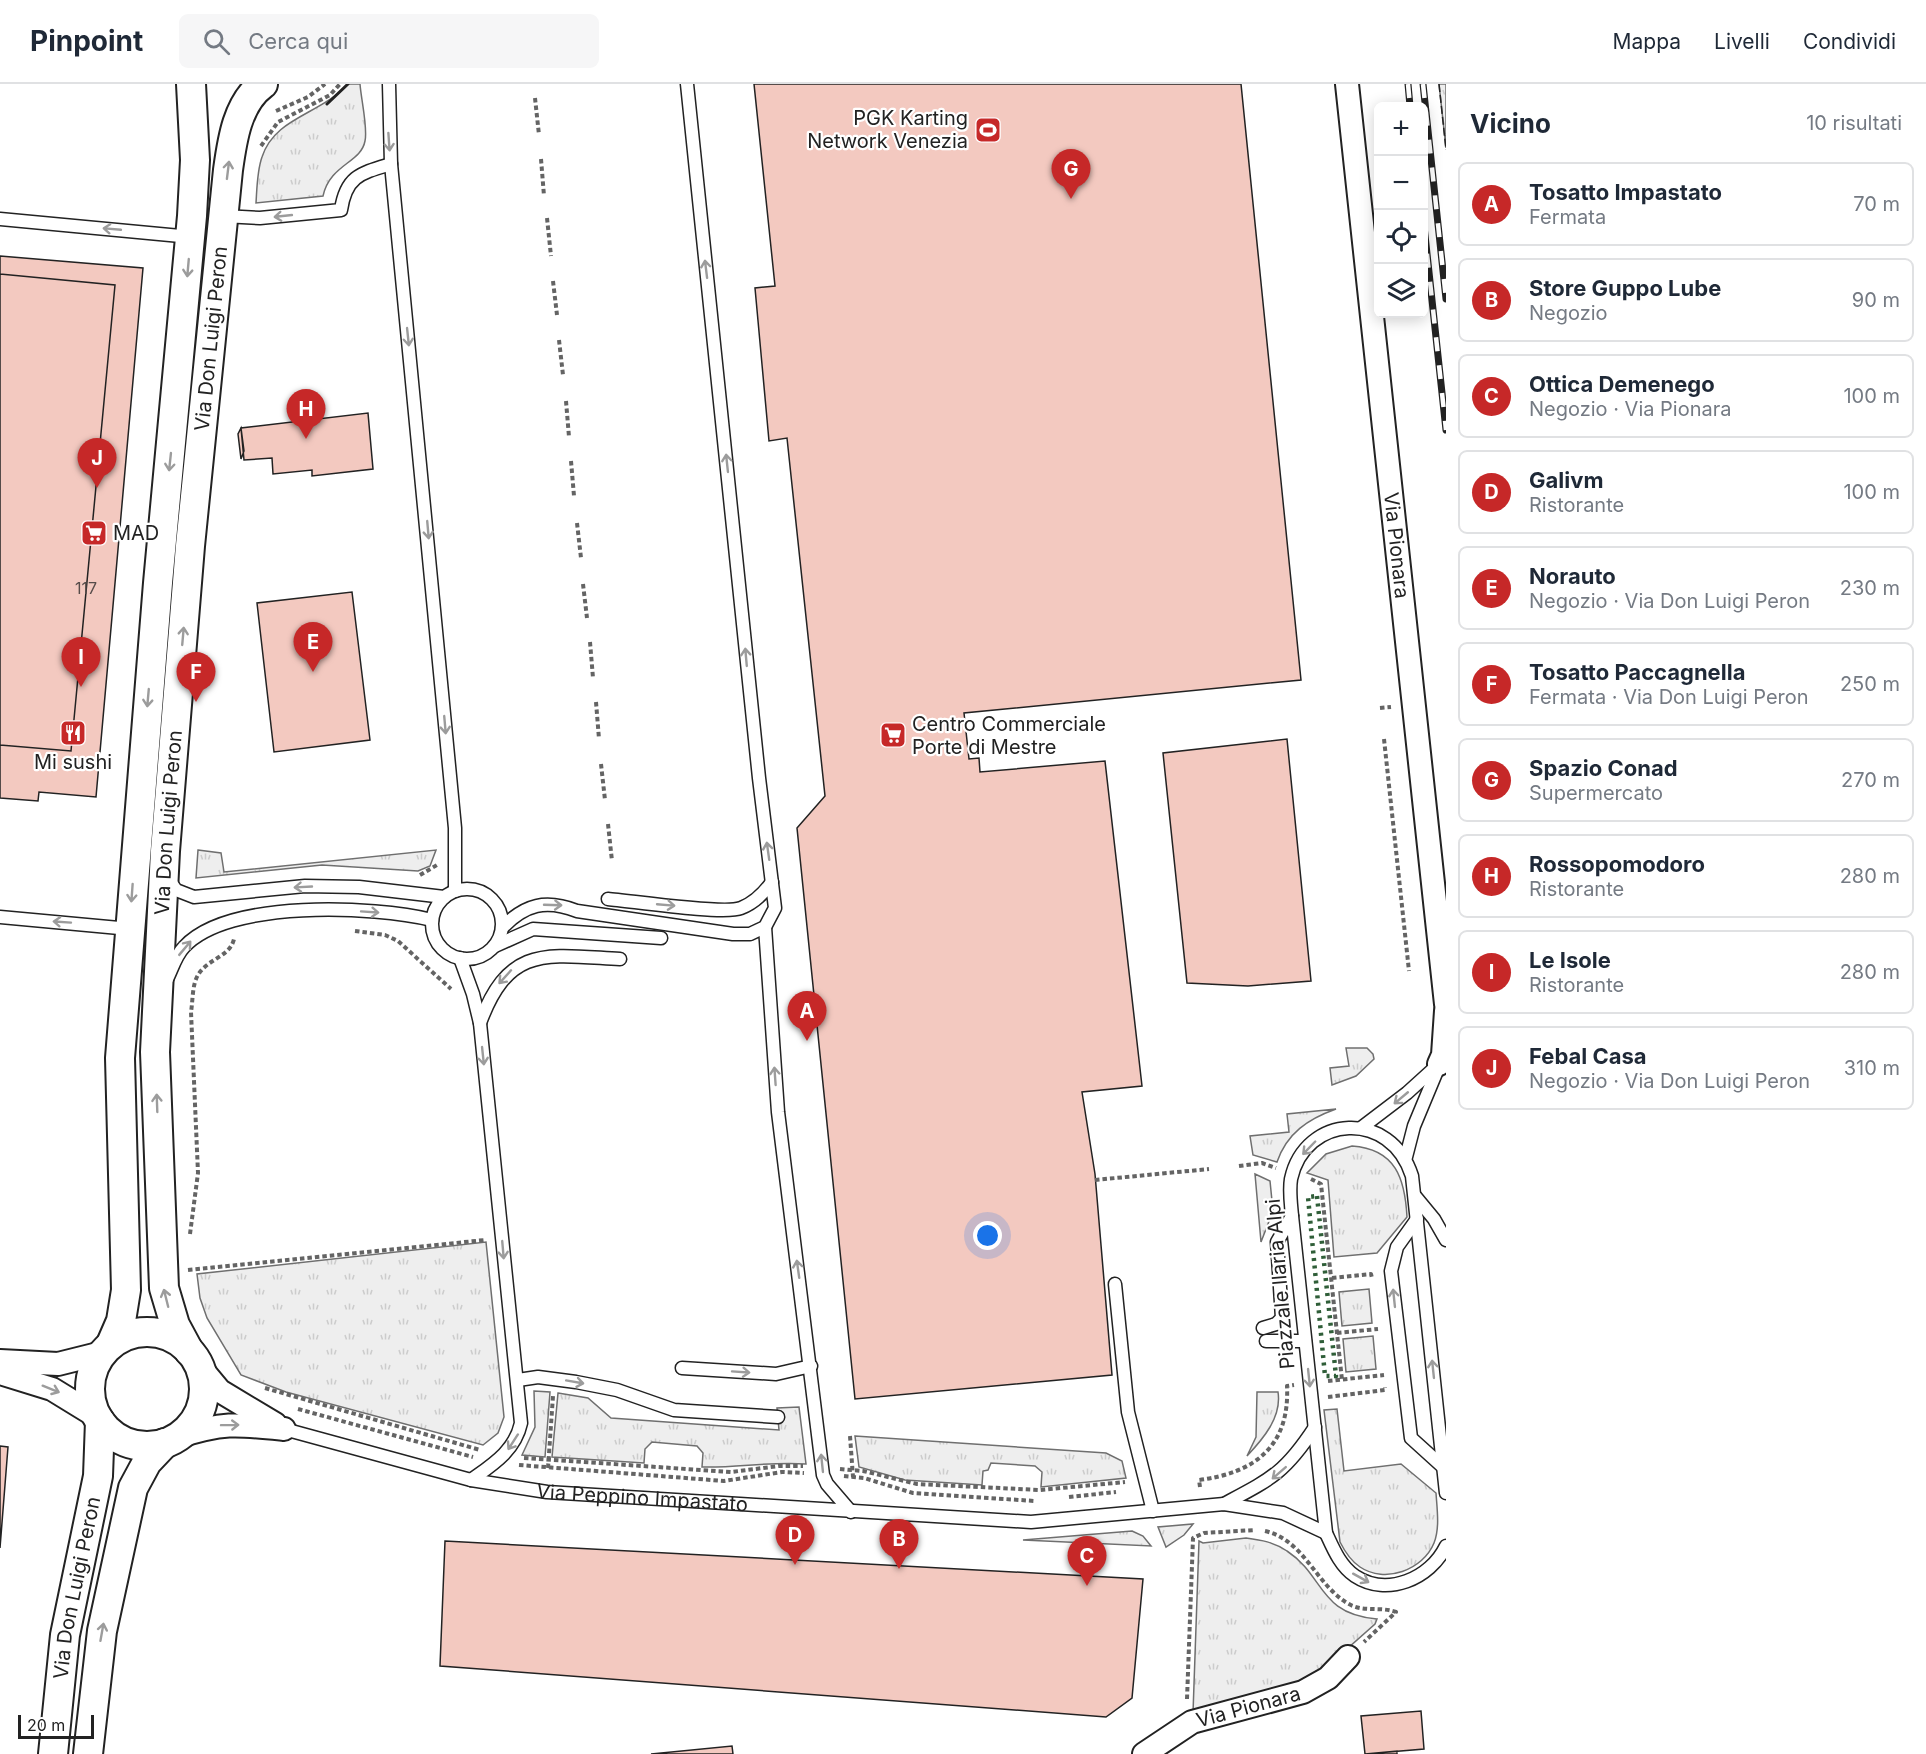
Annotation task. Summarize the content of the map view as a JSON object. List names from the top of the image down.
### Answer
{
  "streets": {
    "street": ["Via Don Luigi Peron", "Via Pionara", "Via Peppino Impastato"],
    "lane": ["Piazzale Ilaria Alpi"]
  },
  "crossings": [
    ["Via Don Luigi Peron", "Via Peppino Impastato"],
    ["Piazzale Ilaria Alpi", "Via Peppino Impastato"]
  ],
  "places": {
    "sports": ["PGK Karting Network Venezia"],
    "supermarket": ["MAD", "Centro Commerciale Porte di Mestre"],
    "restaurant": ["Mi sushi"]
  },
  "house_numbers": ["117"],
  "scale_bar": "20 m",
  "page": {
    "header": "Pinpoint",
    "search": "Cerca qui",
    "nav": ["Mappa", "Livelli", "Condividi"],
    "heading": ["Vicino", "10 risultati"],
    "map_buttons": ["+", "−"],
    "pins": [
      "G",
      "H",
      "J",
      "E",
      "I",
      "F",
      "A",
      "D",
      "B",
      "C"
    ],
    "list": [
      {
        "mark": "A",
        "name": "Tosatto Impastato",
        "note": "Fermata",
        "value": "70 m"
      },
      {
        "mark": "B",
        "name": "Store Guppo Lube",
        "note": "Negozio",
        "value": "90 m"
      },
      {
        "mark": "C",
        "name": "Ottica Demenego",
        "note": "Negozio · Via Pionara",
        "value": "100 m"
      },
      {
        "mark": "D",
        "name": "Galivm",
        "note": "Ristorante",
        "value": "100 m"
      },
      {
        "mark": "E",
        "name": "Norauto",
        "note": "Negozio · Via Don Luigi Peron",
        "value": "230 m"
      },
      {
        "mark": "F",
        "name": "Tosatto Paccagnella",
        "note": "Fermata · Via Don Luigi Peron",
        "value": "250 m"
      },
      {
        "mark": "G",
        "name": "Spazio Conad",
        "note": "Supermercato",
        "value": "270 m"
      },
      {
        "mark": "H",
        "name": "Rossopomodoro",
        "note": "Ristorante",
        "value": "280 m"
      },
      {
        "mark": "I",
        "name": "Le Isole",
        "note": "Ristorante",
        "value": "280 m"
      },
      {
        "mark": "J",
        "name": "Febal Casa",
        "note": "Negozio · Via Don Luigi Peron",
        "value": "310 m"
      }
    ],
    "scale": "20 m"
  }
}
